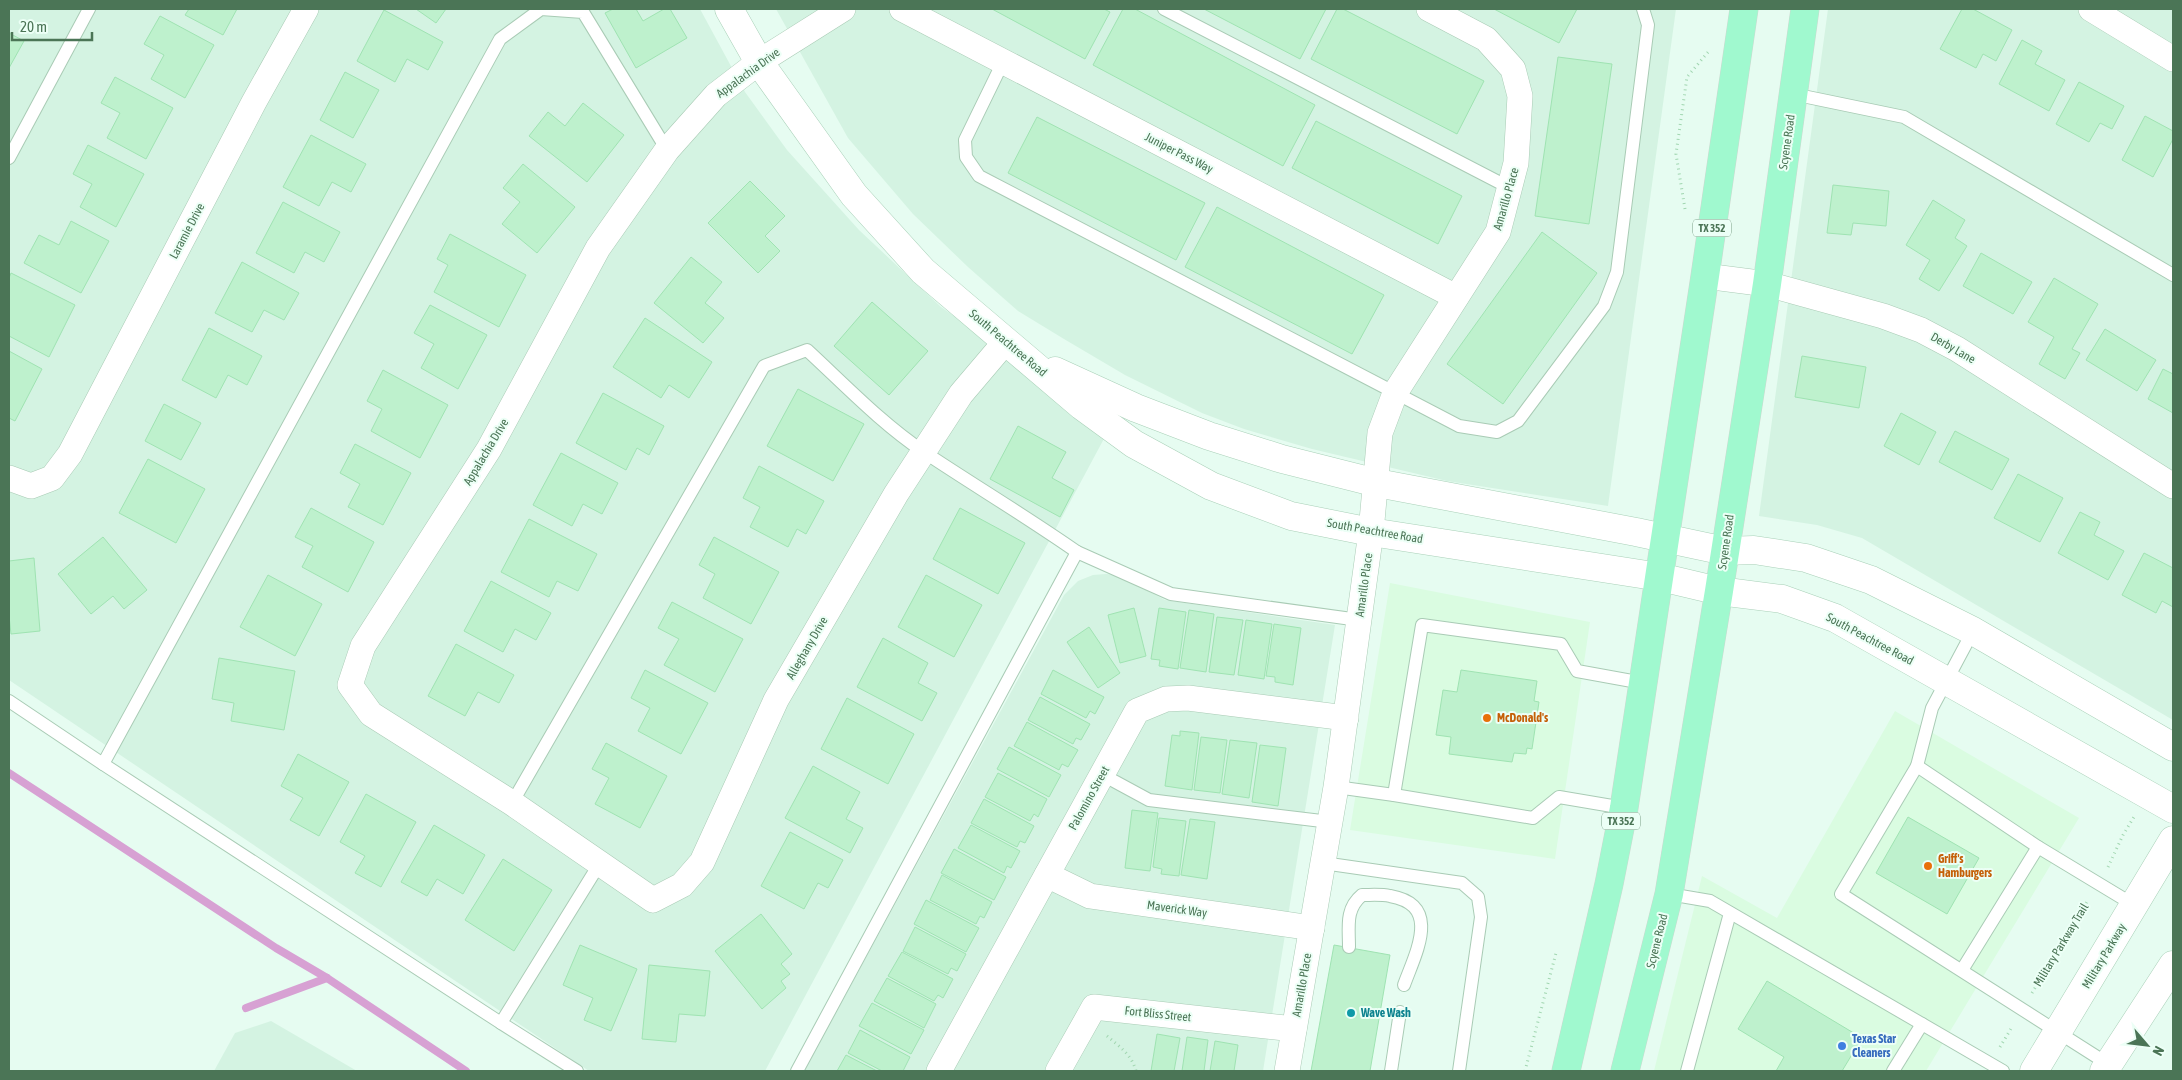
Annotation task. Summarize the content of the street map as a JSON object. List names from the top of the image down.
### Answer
{
  "streets": {
    "main road": [
      "Scyene Road",
      "TX 352",
      "South Peachtree Road",
      "Military Parkway"
    ],
    "street": [
      "Appalachia Drive",
      "Juniper Pass Way",
      "Amarillo Place",
      "Laramie Drive",
      "Derby Lane",
      "Alleghany Drive",
      "Palomino Street",
      "Maverick Way",
      "Fort Bliss Street"
    ],
    "path": ["Military Parkway Trail"]
  },
  "crossings": [
    ["Appalachia Drive", "South Peachtree Road"],
    ["Appalachia Drive", "Alleghany Drive"],
    ["Scyene Road", "South Peachtree Road"],
    ["Scyene Road", "Derby Lane"],
    ["Juniper Pass Way", "Amarillo Place"],
    ["Amarillo Place", "South Peachtree Road"],
    ["Amarillo Place", "Palomino Street"],
    ["Amarillo Place", "Maverick Way"],
    ["Amarillo Place", "Fort Bliss Street"],
    ["TX 352", "South Peachtree Road"],
    ["TX 352", "Derby Lane"],
    ["South Peachtree Road", "Alleghany Drive"],
    ["Palomino Street", "Maverick Way"]
  ],
  "places": [
    "McDonald's",
    "Griff's Hamburgers",
    "Wave Wash",
    "Texas Star Cleaners"
  ],
  "scale_bar": "20 m",
  "north": "bottom right"
}
